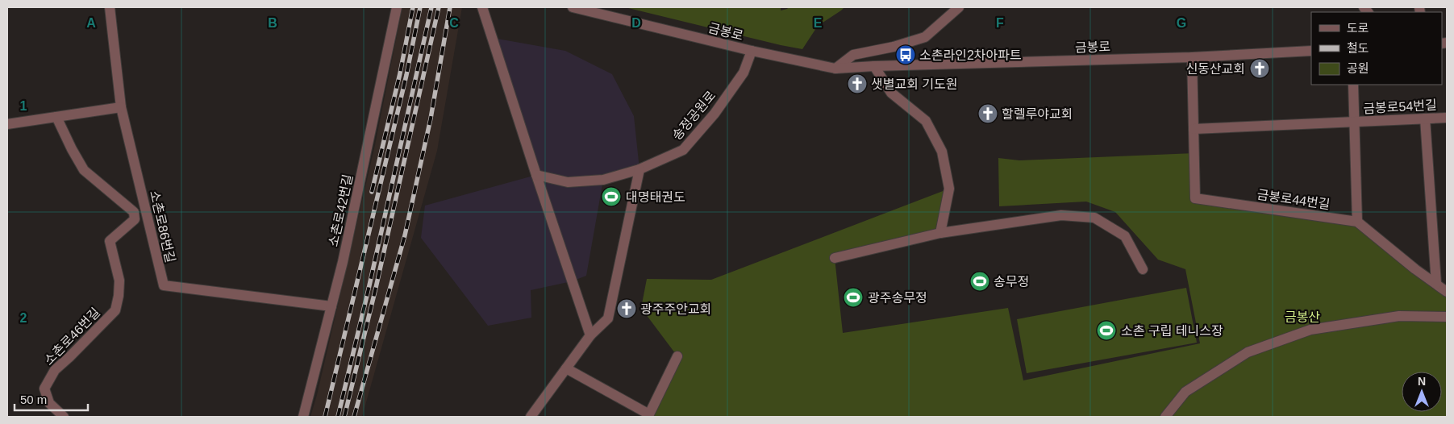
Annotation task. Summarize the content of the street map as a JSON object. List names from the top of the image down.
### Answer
{
  "streets": {
    "street": [
      "금봉로",
      "금봉로54번길",
      "송정공원로",
      "금봉로44번길",
      "소촌로42번길",
      "소촌로86번길",
      "소촌로46번길"
    ]
  },
  "crossings": [
    ["금봉로", "송정공원로"],
    ["금봉로", "금봉로44번길"],
    ["금봉로54번길", "금봉로44번길"],
    ["소촌로42번길", "소촌로86번길"]
  ],
  "parks": ["금봉산"],
  "places": {
    "bus stop": ["소촌라인2차아파트"],
    "church": [
      "신동산교회",
      "샛별교회 기도원",
      "할렐루야교회",
      "광주주안교회"
    ],
    "sports": [
      "대명태권도",
      "송무정",
      "광주송무정",
      "소촌 구립 테니스장"
    ]
  },
  "legend": ["도로", "철도", "공원"],
  "scale_bar": "50 m",
  "north": "top",
  "grid": {
    "columns": [
      "A",
      "B",
      "C",
      "D",
      "E",
      "F",
      "G"
    ],
    "rows": ["1", "2"]
  }
}
